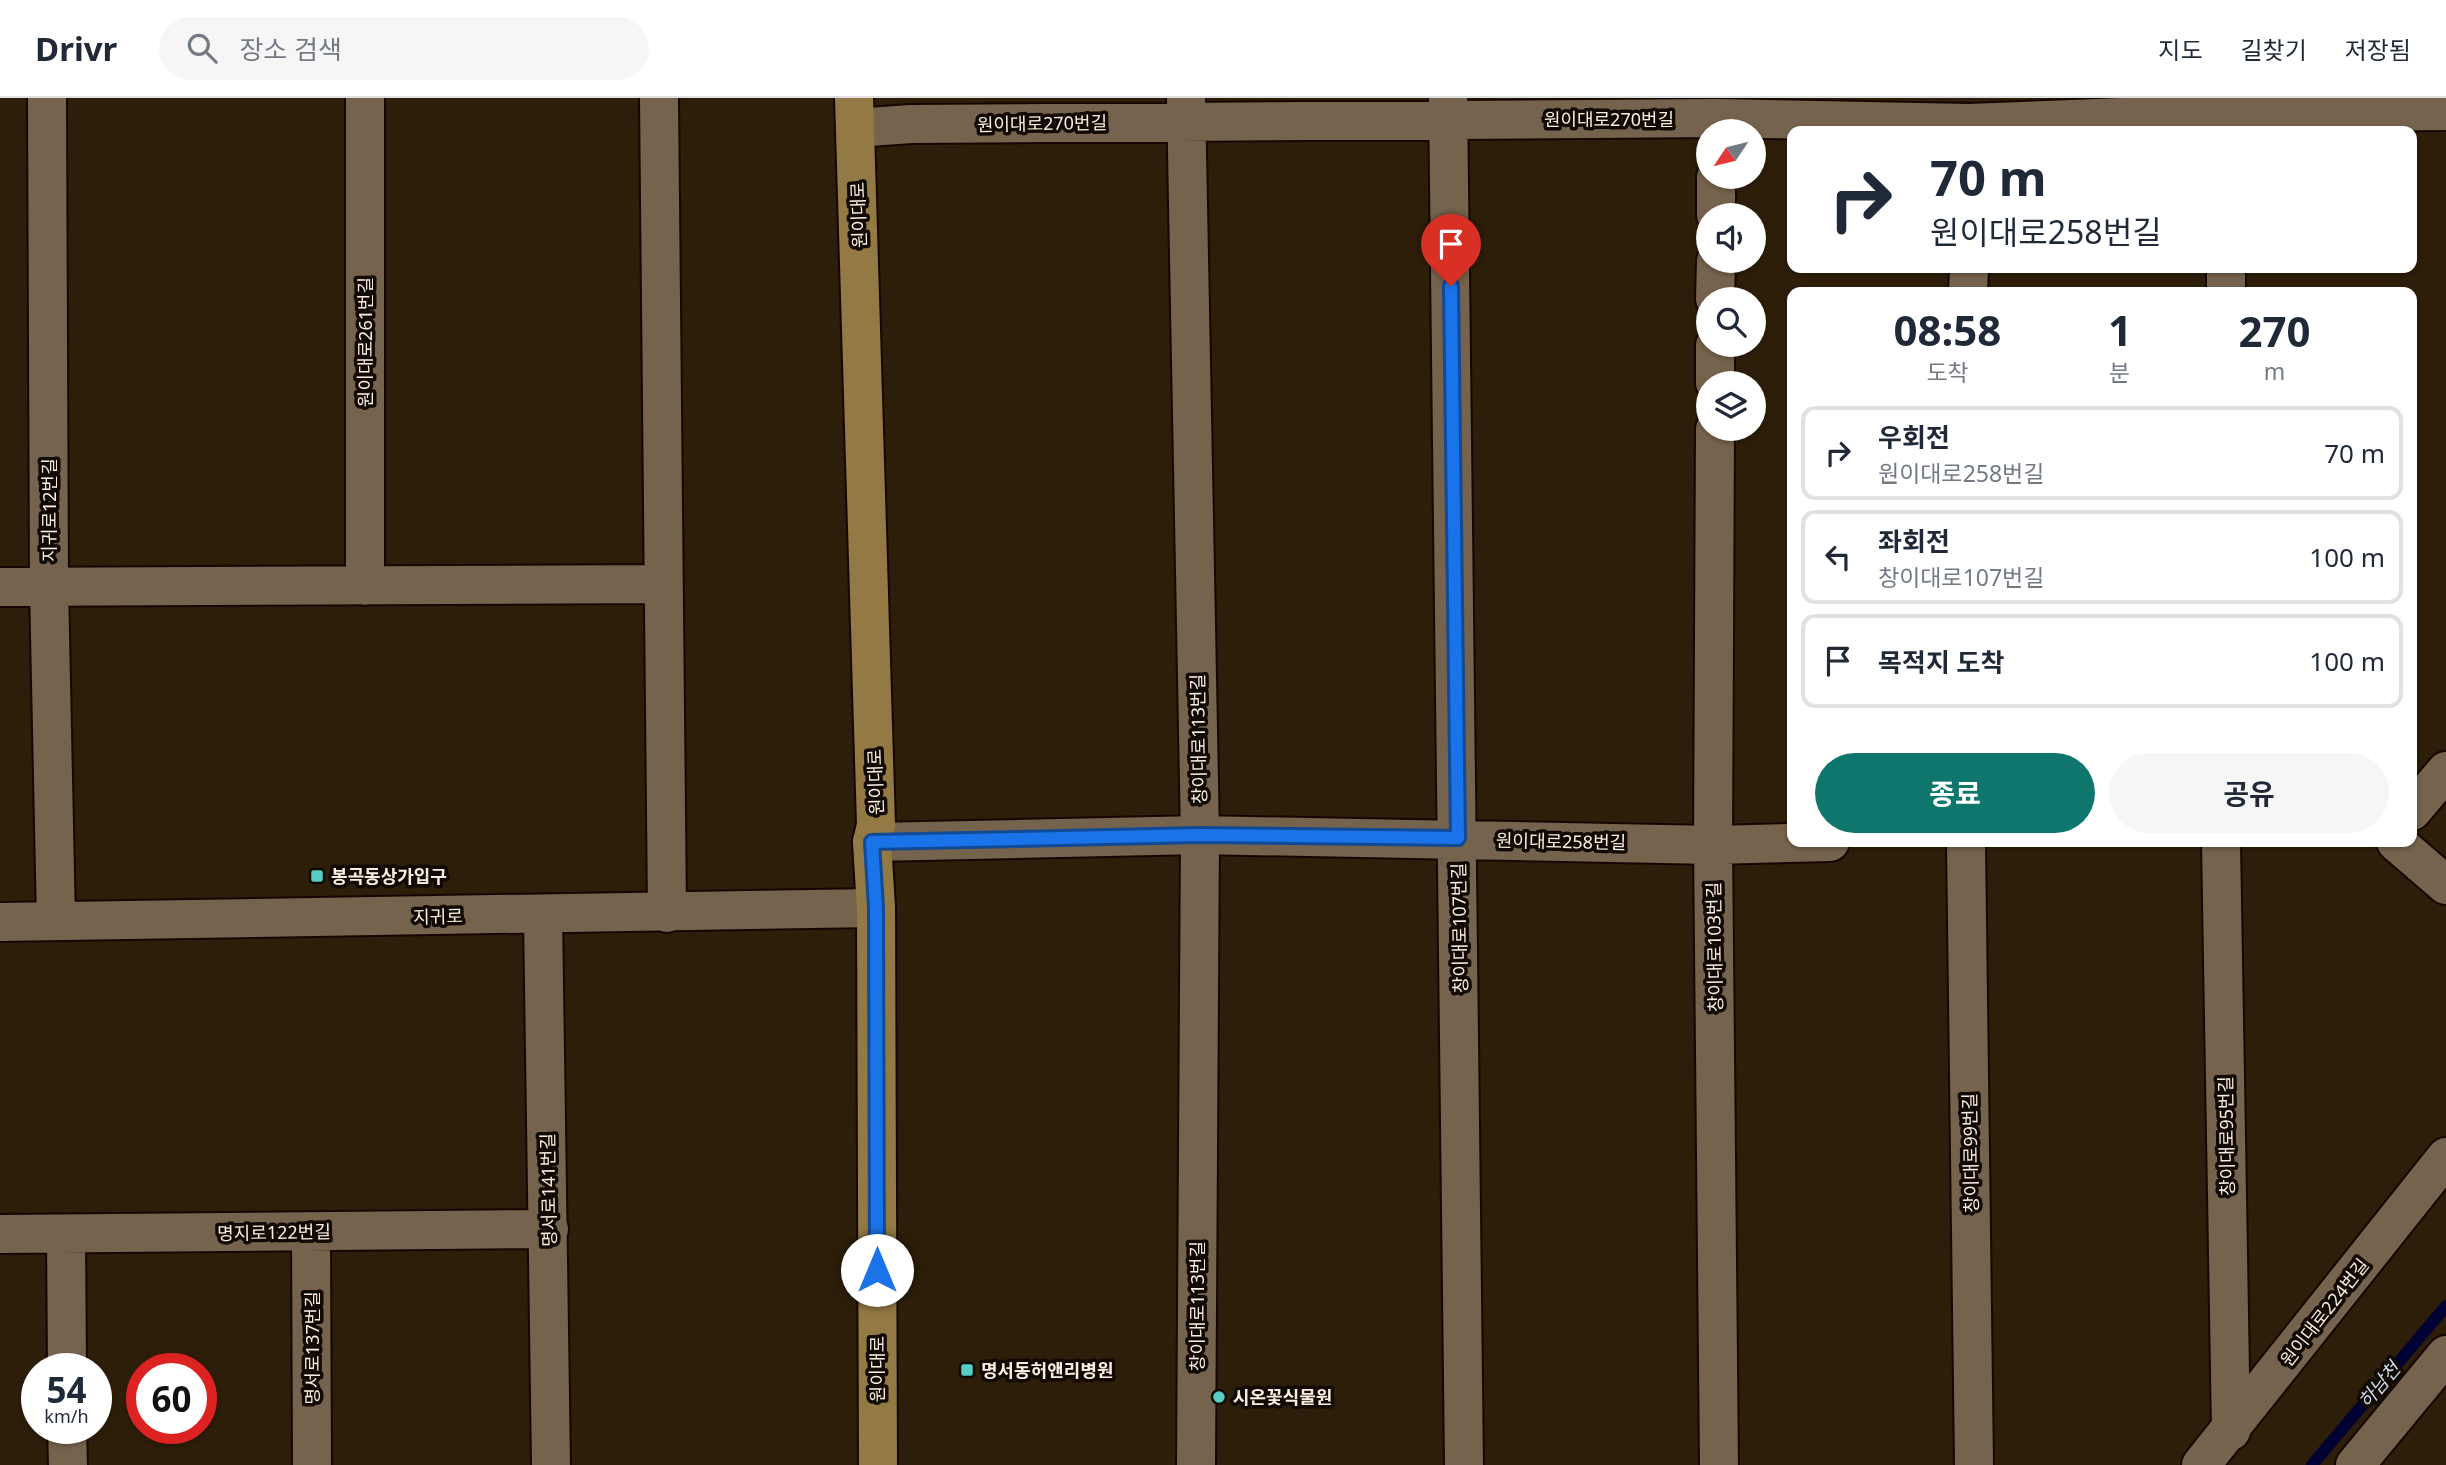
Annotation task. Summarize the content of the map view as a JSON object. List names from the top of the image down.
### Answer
{
  "streets": {
    "main road": ["원이대로"],
    "street": [
      "원이대로270번길",
      "원이대로261번길",
      "지귀로12번길",
      "창이대로113번길",
      "원이대로258번길",
      "지귀로",
      "창이대로107번길",
      "창이대로103번길",
      "창이대로95번길",
      "창이대로99번길",
      "명서로141번길",
      "명지로122번길",
      "원이대로224번길",
      "명서로137번길"
    ]
  },
  "crossings": [
    ["원이대로270번길", "원이대로"],
    ["원이대로270번길", "창이대로113번길"],
    ["원이대로270번길", "창이대로107번길"],
    ["원이대로", "원이대로258번길"],
    ["원이대로", "지귀로"],
    ["지귀로12번길", "지귀로"],
    ["창이대로113번길", "원이대로258번길"],
    ["원이대로258번길", "창이대로107번길"],
    ["원이대로258번길", "창이대로103번길"],
    ["지귀로", "명서로141번길"],
    ["창이대로95번길", "원이대로224번길"],
    ["명서로141번길", "명지로122번길"],
    ["명지로122번길", "명서로137번길"]
  ],
  "water": ["하남천"],
  "places": {
    "transit": ["봉곡동상가입구", "명서동허앤리병원"],
    "other": ["시온꽃식물원"]
  },
  "north": "bottom left",
  "page": {
    "header": "Drivr",
    "search": "장소 검색",
    "nav": ["지도", "길찾기", "저장됨"],
    "turn": ["70 m", "원이대로258번길"],
    "eta": [
      "08:58",
      "도착",
      "1",
      "분",
      "270",
      "m"
    ],
    "list": [
      {
        "name": "우회전",
        "note": "원이대로258번길",
        "value": "70 m"
      },
      {
        "name": "좌회전",
        "note": "창이대로107번길",
        "value": "100 m"
      },
      {
        "name": "목적지 도착",
        "value": "100 m"
      }
    ],
    "buttons": ["종료", "공유"],
    "speed": "54 km/h",
    "limit": "60"
  }
}
